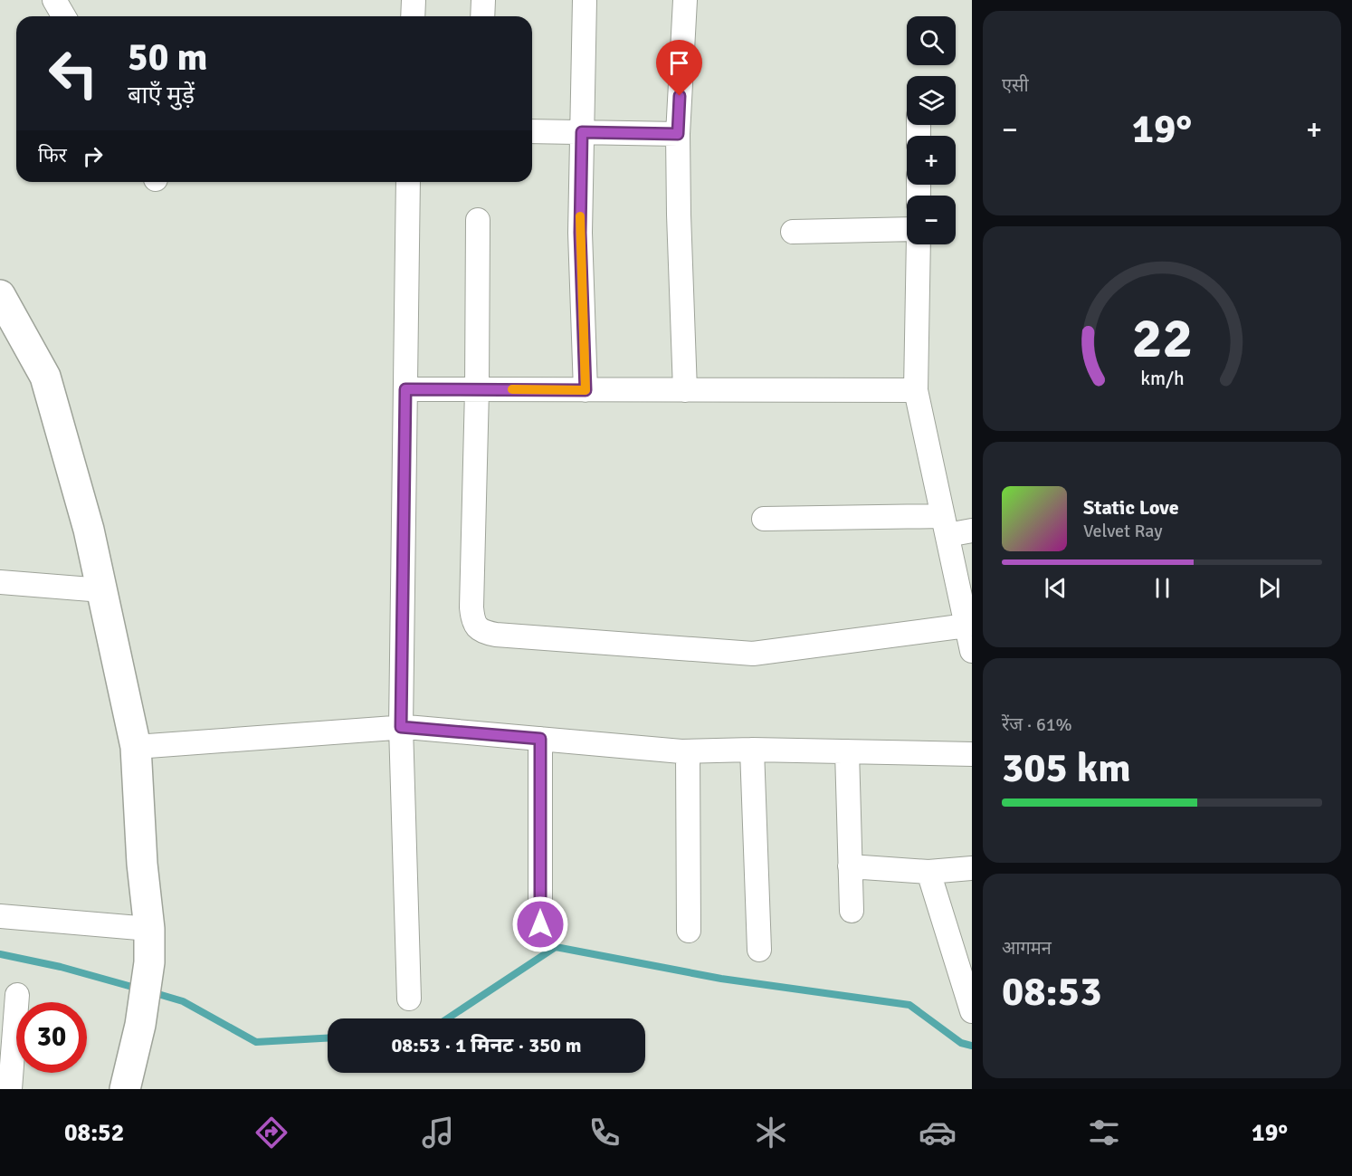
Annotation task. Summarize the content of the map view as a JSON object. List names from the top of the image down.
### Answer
{
  "page": {
    "tile": [
      "एसी",
      ["रेंज · 61%", "305 km"],
      ["आगमन", "08:53"]
    ],
    "map_buttons": ["+", "−"],
    "turn": ["50 m", "बाएँ मुड़ें"],
    "heat": ["−", "19°", "+"],
    "then": "फिर",
    "song": ["Static Love", "Velvet Ray"],
    "limit": "30",
    "trip": "08:53 · 1 मिनट · 350 m",
    "tabs": ["08:52", "19°"],
    "gauge": ["22", "km/h"]
  }
}
